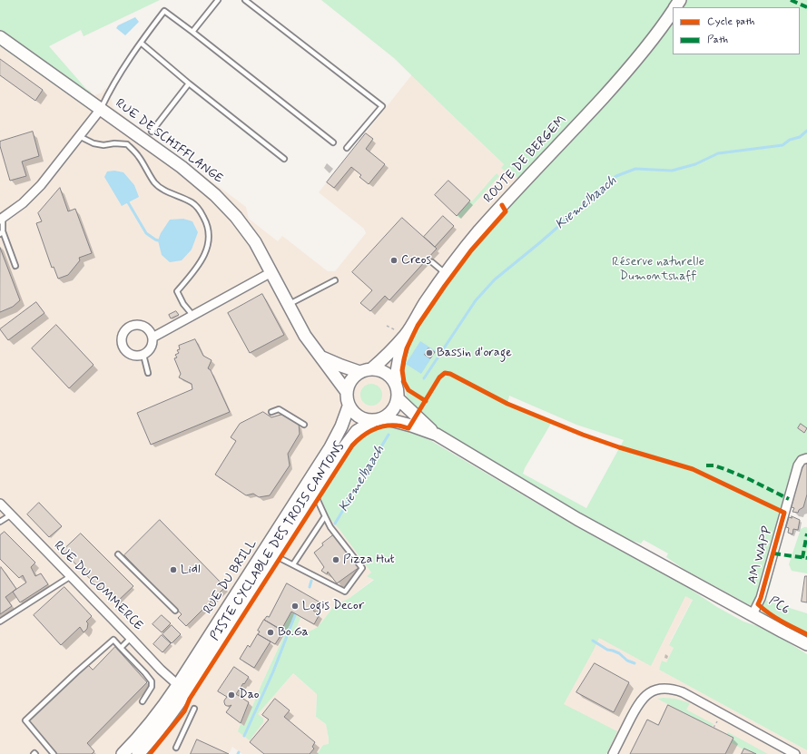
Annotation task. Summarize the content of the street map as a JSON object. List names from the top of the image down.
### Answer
{
  "streets": {
    "main road": ["RUE DE SCHIFFLANGE", "ROUTE DE BERGEM", "RUE DU BRILL"],
    "street": ["AM WAPP", "RUE DU COMMERCE"],
    "cycle path": ["PISTE CYCLABLE DES TROIS CANTONS"]
  },
  "crossings": [
    ["RUE DE SCHIFFLANGE", "ROUTE DE BERGEM"],
    ["RUE DE SCHIFFLANGE", "RUE DU BRILL"],
    ["ROUTE DE BERGEM", "RUE DU BRILL"],
    ["RUE DU BRILL", "RUE DU COMMERCE"]
  ],
  "water": ["Kiemelbaach"],
  "parks": ["Réserve naturelle Dumontshaff"],
  "places": [
    "Creos",
    "Bassin d'orage",
    "Pizza Hut",
    "Lidl",
    "Logis Decor",
    "Bo.Ga",
    "Dao"
  ],
  "legend": ["Cycle path", "Path"]
}
